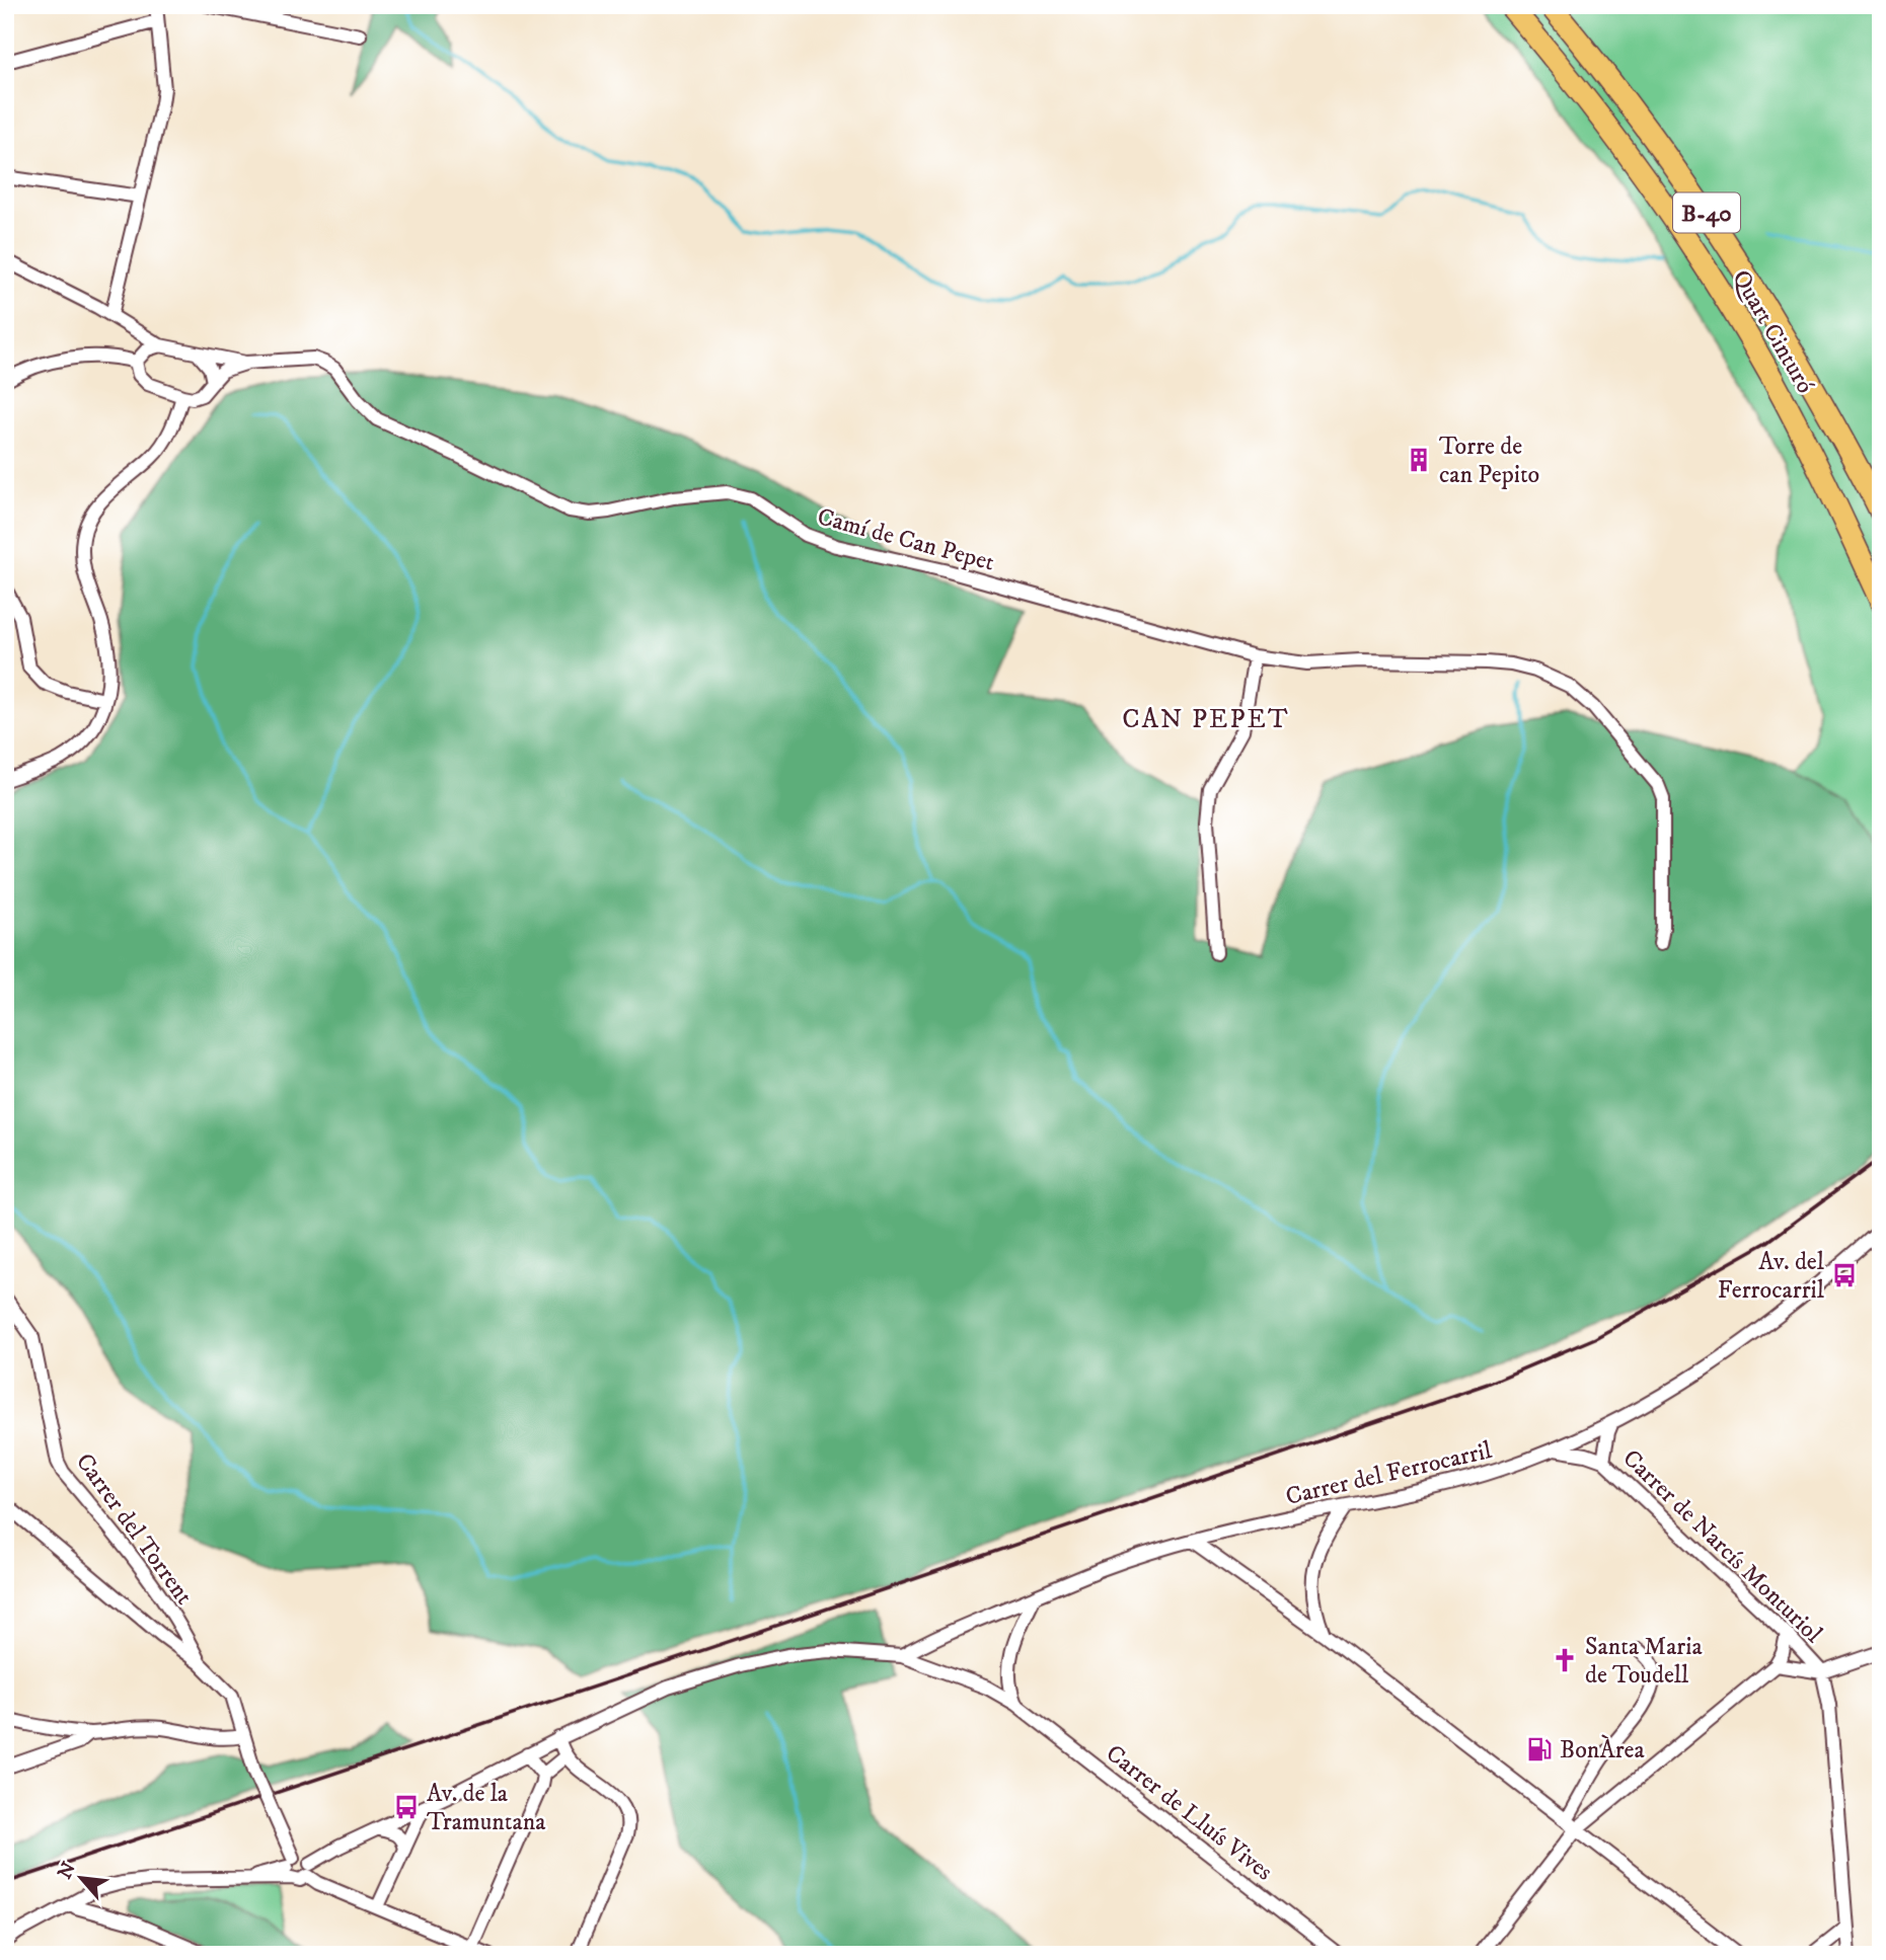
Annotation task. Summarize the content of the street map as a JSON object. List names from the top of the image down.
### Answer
{
  "streets": {
    "highway": ["B-40", "Quart Cinturó"],
    "street": [
      "Camí de Can Pepet",
      "Carrer del Ferrocarril",
      "Carrer del Torrent",
      "Carrer de Narcís Monturiol",
      "Carrer de Lluís Vives"
    ]
  },
  "crossings": [
    ["Carrer del Ferrocarril", "Carrer de Narcís Monturiol"],
    ["Carrer del Ferrocarril", "Carrer de Lluís Vives"]
  ],
  "districts": ["CAN PEPET"],
  "places": {
    "building": ["Torre de can Pepito"],
    "bus stop": ["Av. del Ferrocarril", "Av. de la Tramuntana"],
    "church": ["Santa Maria de Toudell"],
    "fuel station": ["BonÀrea"]
  },
  "north": "top left"
}
